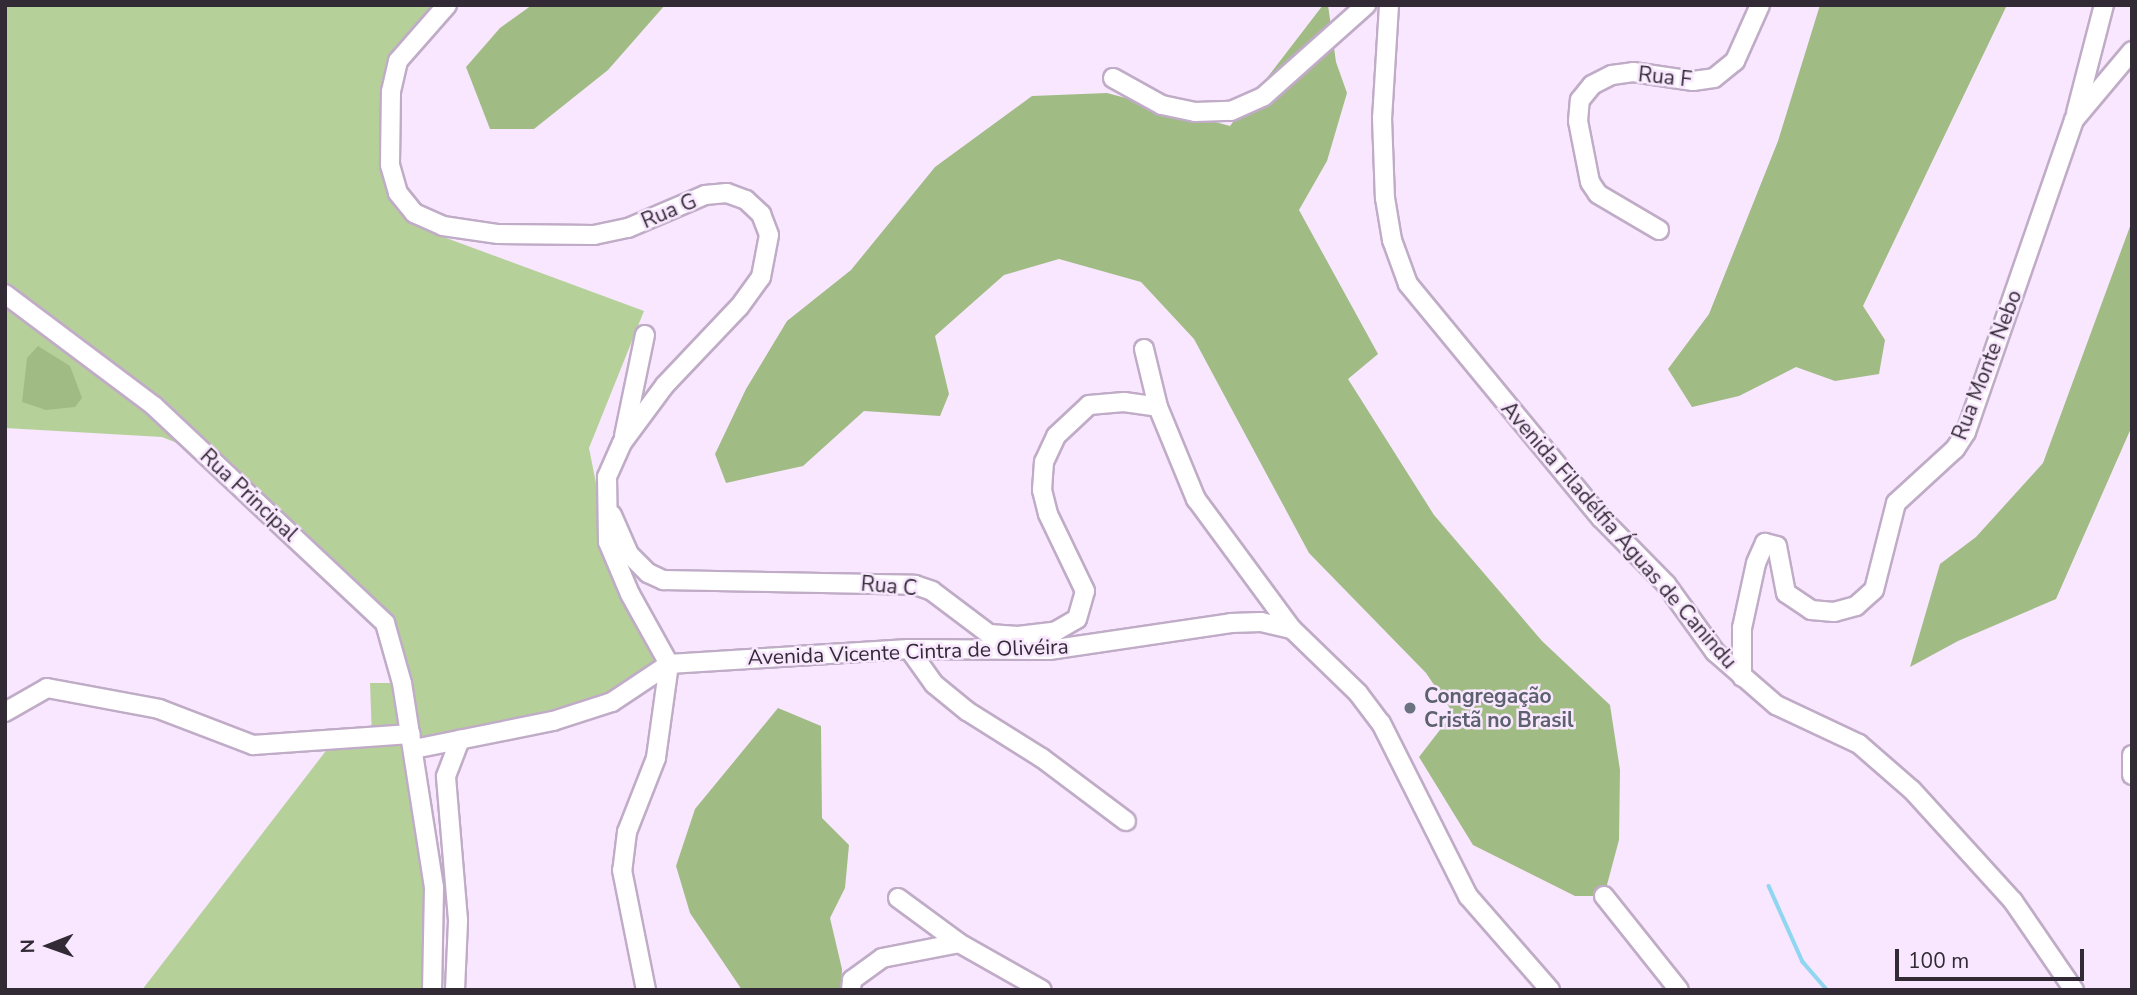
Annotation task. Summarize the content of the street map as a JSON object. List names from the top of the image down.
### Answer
{
  "streets": {
    "street": [
      "Rua F",
      "Rua G",
      "Rua Monte Nebo",
      "Rua Principal",
      "Avenida Filadélfia Águas de Canindu",
      "Rua C",
      "Avenida Vicente Cintra de Olivéira"
    ]
  },
  "crossings": [
    ["Rua G", "Rua C"],
    ["Rua G", "Avenida Vicente Cintra de Olivéira"],
    ["Rua Monte Nebo", "Avenida Filadélfia Águas de Canindu"]
  ],
  "places": ["Congregação Cristã no Brasil"],
  "scale_bar": "100 m",
  "north": "left"
}
